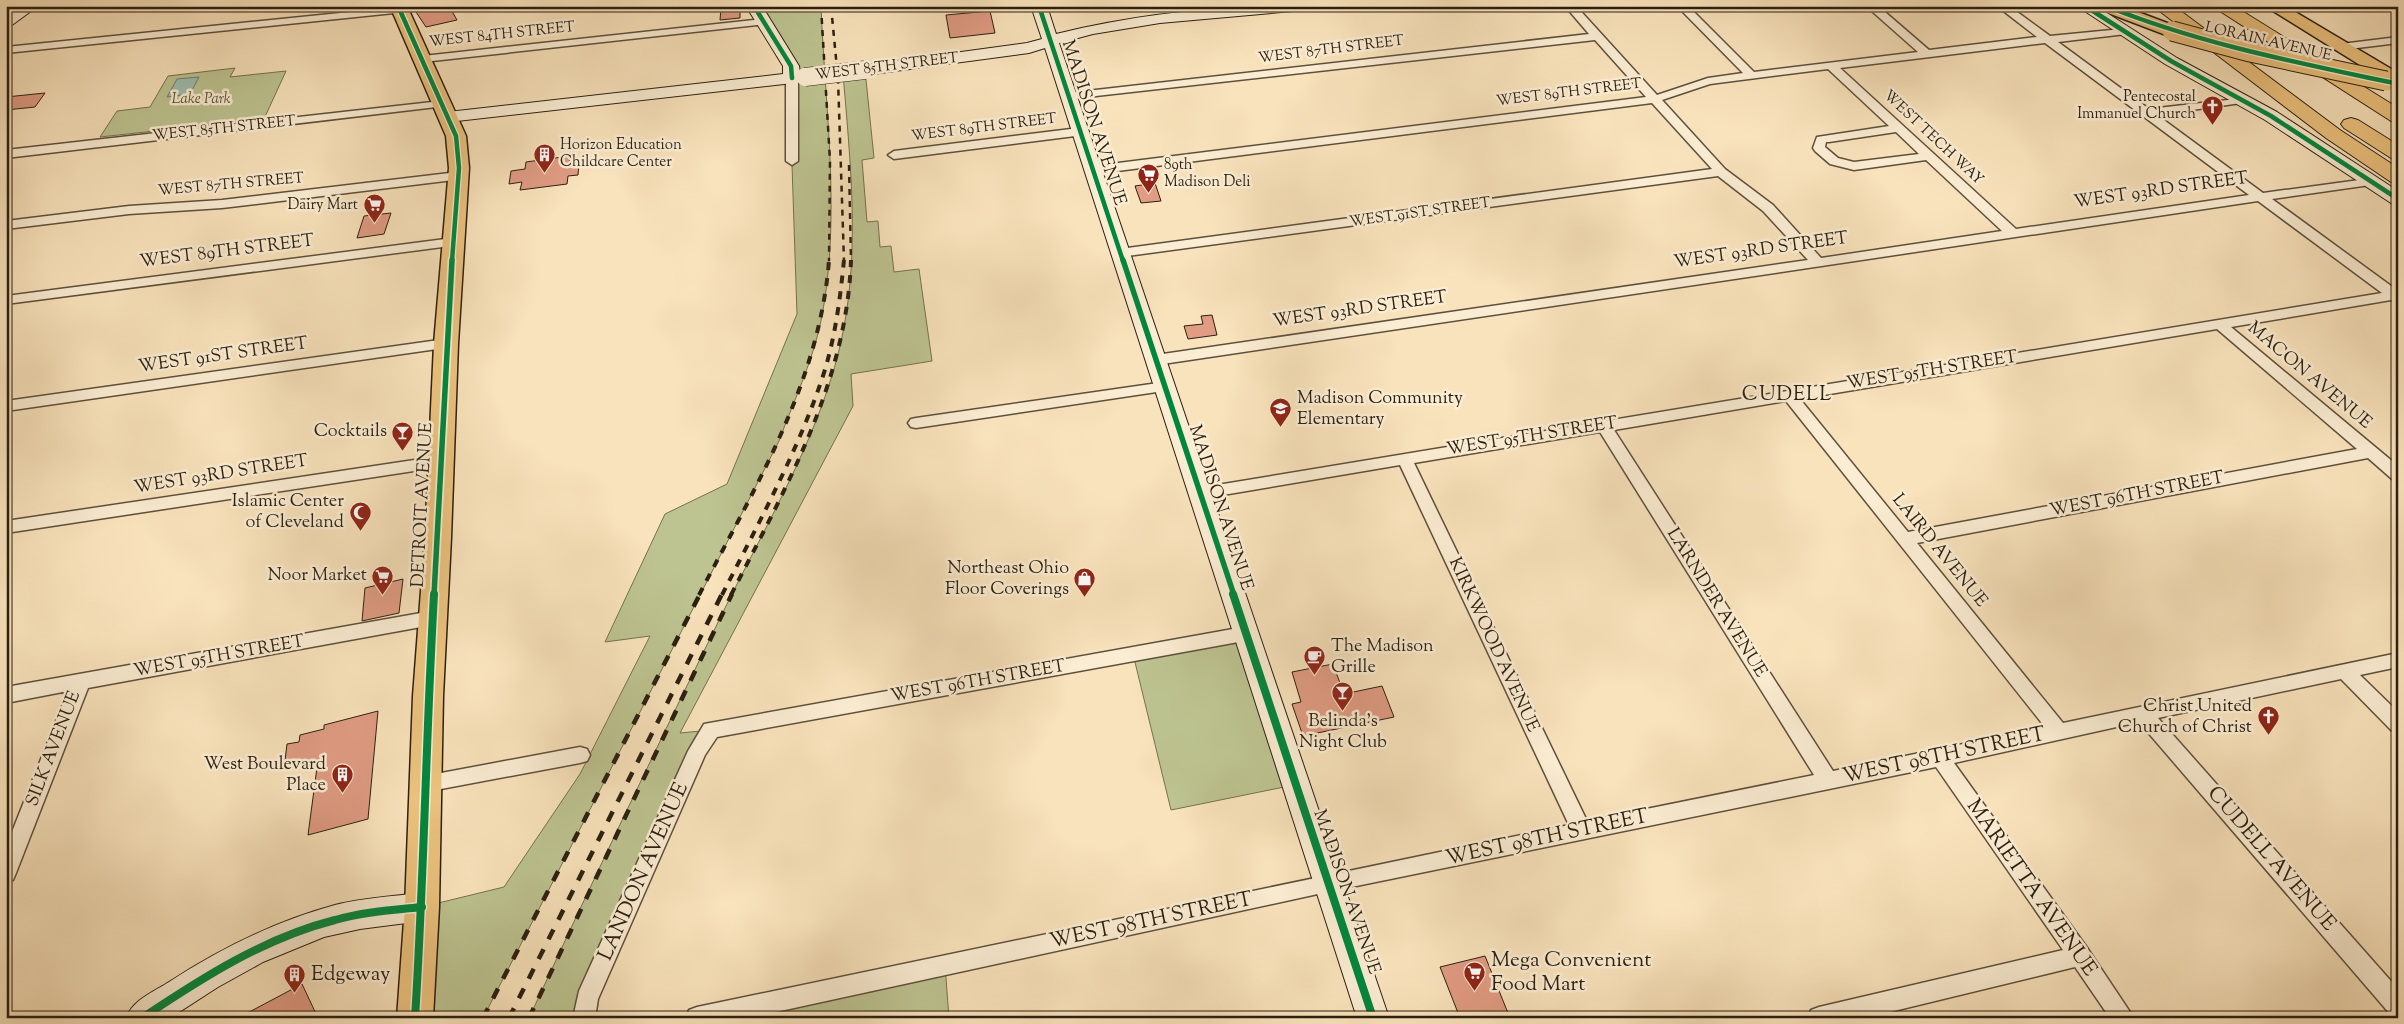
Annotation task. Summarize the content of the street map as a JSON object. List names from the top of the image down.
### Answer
{
  "streets": {
    "main road": ["LORAIN AVENUE", "DETROIT AVENUE"],
    "street": [
      "WEST 84TH STREET",
      "WEST 87TH STREET",
      "WEST 85TH STREET",
      "WEST 89TH STREET",
      "MADISON AVENUE",
      "WEST TECH WAY",
      "WEST 93RD STREET",
      "WEST 91ST STREET",
      "WEST 95TH STREET",
      "MACON AVENUE",
      "WEST 96TH STREET",
      "LAIRD AVENUE",
      "LARNDER AVENUE",
      "KIRKWOOD AVENUE",
      "SILK AVENUE",
      "WEST 98TH STREET",
      "CUDELL AVENUE",
      "LANDON AVENUE",
      "MARIETTA AVENUE"
    ]
  },
  "crossings": [
    ["WEST 84TH STREET", "DETROIT AVENUE"],
    ["WEST 87TH STREET", "MADISON AVENUE"],
    ["WEST 87TH STREET", "DETROIT AVENUE"],
    ["WEST 85TH STREET", "MADISON AVENUE"],
    ["WEST 85TH STREET", "DETROIT AVENUE"],
    ["WEST 89TH STREET", "MADISON AVENUE"],
    ["WEST 89TH STREET", "WEST TECH WAY"],
    ["WEST 89TH STREET", "DETROIT AVENUE"],
    ["MADISON AVENUE", "WEST 93RD STREET"],
    ["MADISON AVENUE", "WEST 91ST STREET"],
    ["MADISON AVENUE", "WEST 95TH STREET"],
    ["MADISON AVENUE", "WEST 96TH STREET"],
    ["MADISON AVENUE", "WEST 98TH STREET"],
    ["WEST TECH WAY", "WEST 93RD STREET"],
    ["WEST 93RD STREET", "DETROIT AVENUE"],
    ["WEST 91ST STREET", "DETROIT AVENUE"],
    ["WEST 95TH STREET", "MACON AVENUE"],
    ["WEST 95TH STREET", "DETROIT AVENUE"],
    ["WEST 95TH STREET", "LAIRD AVENUE"],
    ["WEST 95TH STREET", "LARNDER AVENUE"],
    ["WEST 95TH STREET", "KIRKWOOD AVENUE"],
    ["WEST 95TH STREET", "SILK AVENUE"],
    ["MACON AVENUE", "WEST 96TH STREET"],
    ["WEST 96TH STREET", "LAIRD AVENUE"],
    ["WEST 96TH STREET", "LANDON AVENUE"],
    ["LAIRD AVENUE", "WEST 98TH STREET"],
    ["LARNDER AVENUE", "WEST 98TH STREET"],
    ["KIRKWOOD AVENUE", "WEST 98TH STREET"],
    ["WEST 98TH STREET", "CUDELL AVENUE"],
    ["WEST 98TH STREET", "MARIETTA AVENUE"]
  ],
  "districts": ["CUDELL"],
  "parks": ["Lake Park"],
  "places": {
    "church": ["Pentecostal Immanuel Church", "Christ United Church of Christ"],
    "building": ["Horizon Education Childcare Center", "West Boulevard Place", "Edgeway"],
    "supermarket": [
      "89th Madison Deli",
      "Dairy Mart",
      "Noor Market",
      "Mega Convenient Food Mart"
    ],
    "school or university": ["Madison Community Elementary"],
    "bar": ["Cocktails", "Belinda's Night Club"],
    "mosque": ["Islamic Center of Cleveland"],
    "shop": ["Northeast Ohio Floor Coverings"],
    "cafe": ["The Madison Grille"]
  }
}
